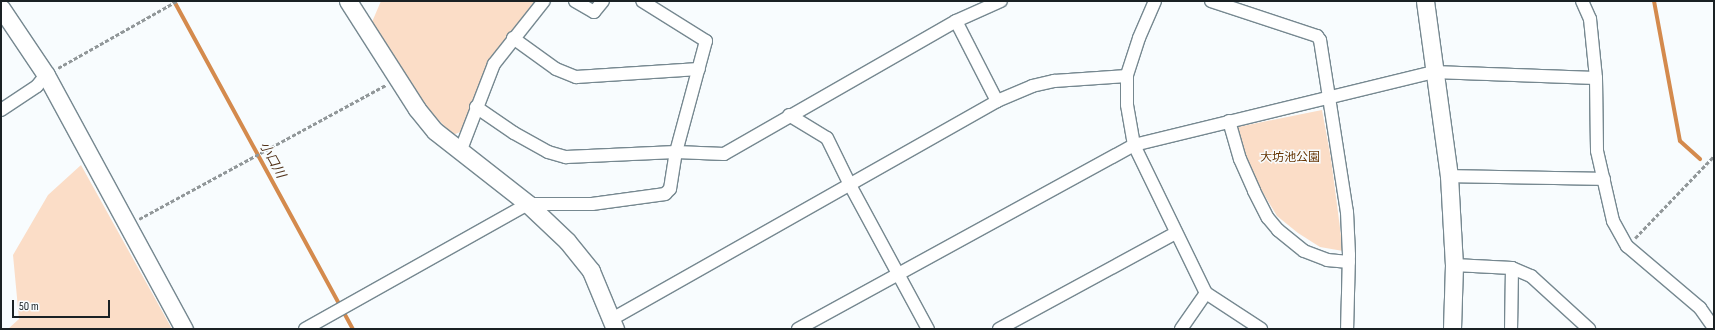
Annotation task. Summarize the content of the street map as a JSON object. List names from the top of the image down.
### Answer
{
  "water": ["小口川"],
  "parks": ["大坊池公園"],
  "scale_bar": "50 m"
}
